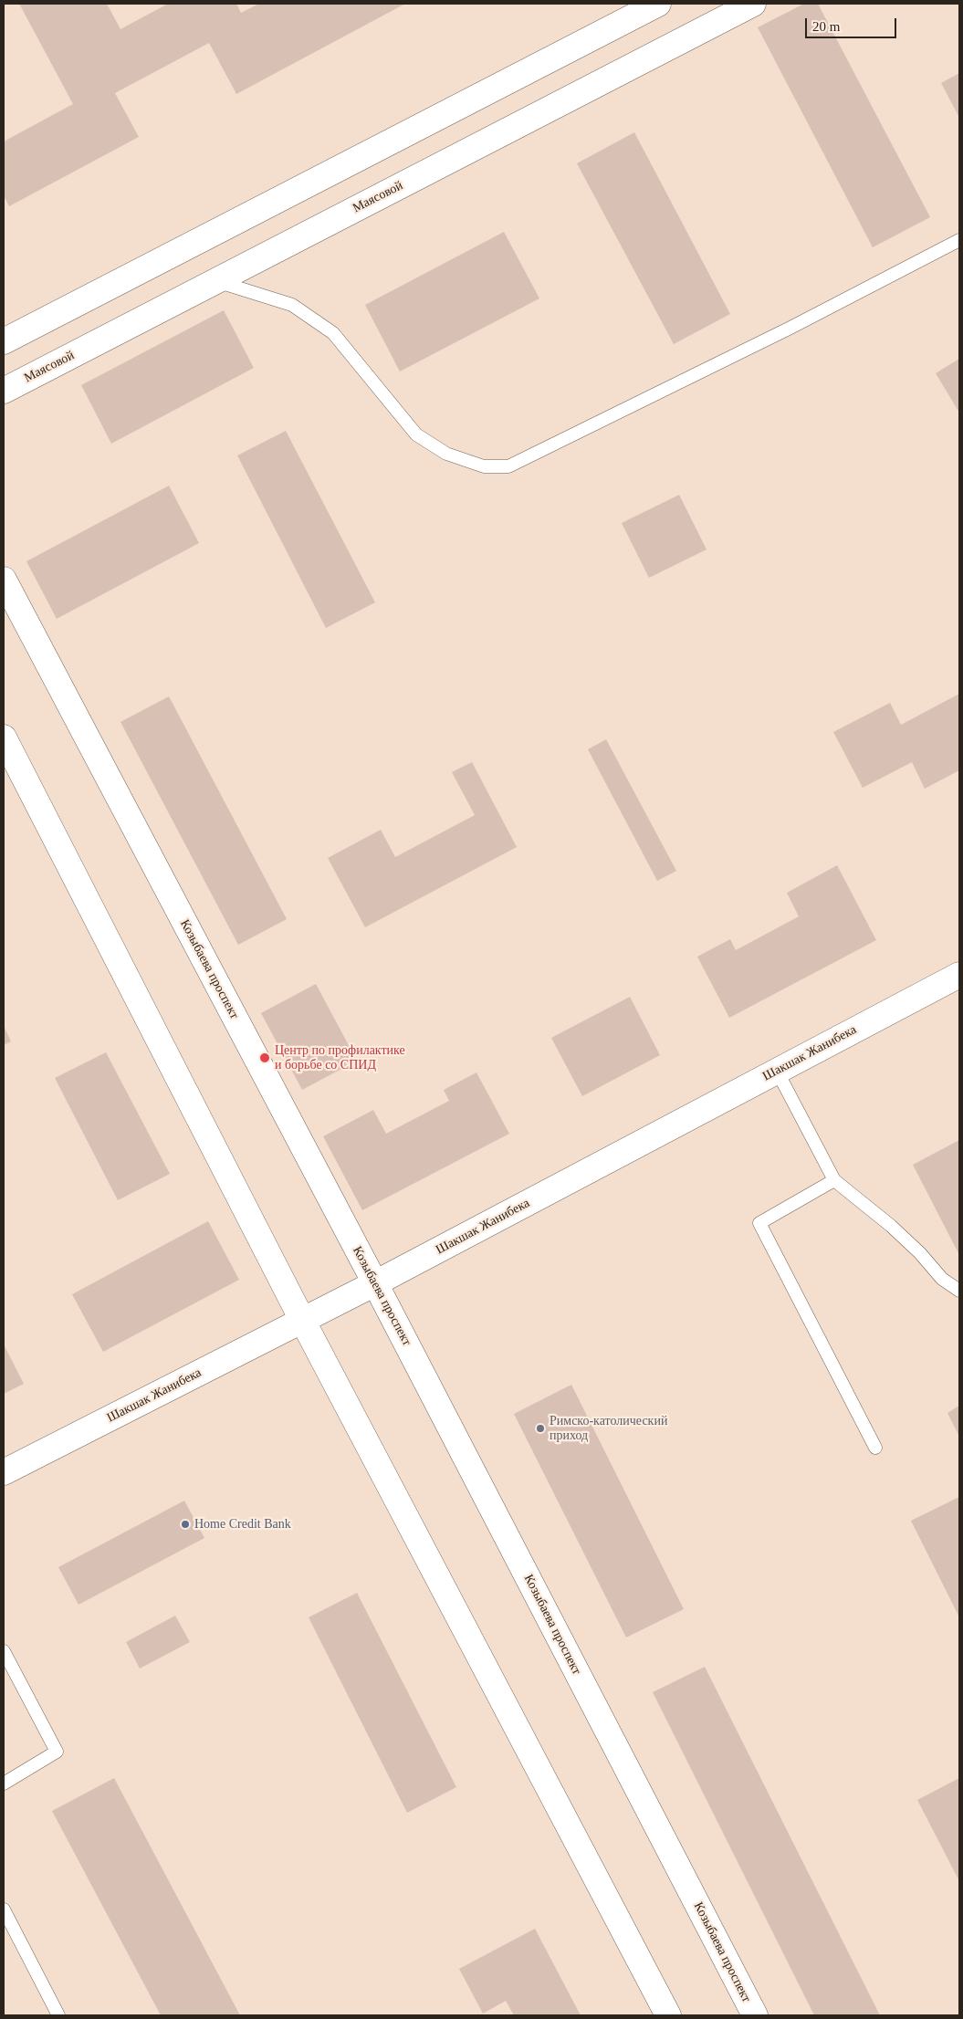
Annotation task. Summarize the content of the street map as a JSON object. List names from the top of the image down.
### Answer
{
  "streets": {
    "street": ["Маясовой", "Козыбаева проспект", "Шакшак Жанибека"]
  },
  "crossings": [
    ["Козыбаева проспект", "Шакшак Жанибека"]
  ],
  "places": ["Центр по профилактике и борьбе со СПИД", "Римско-католический приход", "Home Credit Bank"],
  "scale_bar": "20 m"
}
